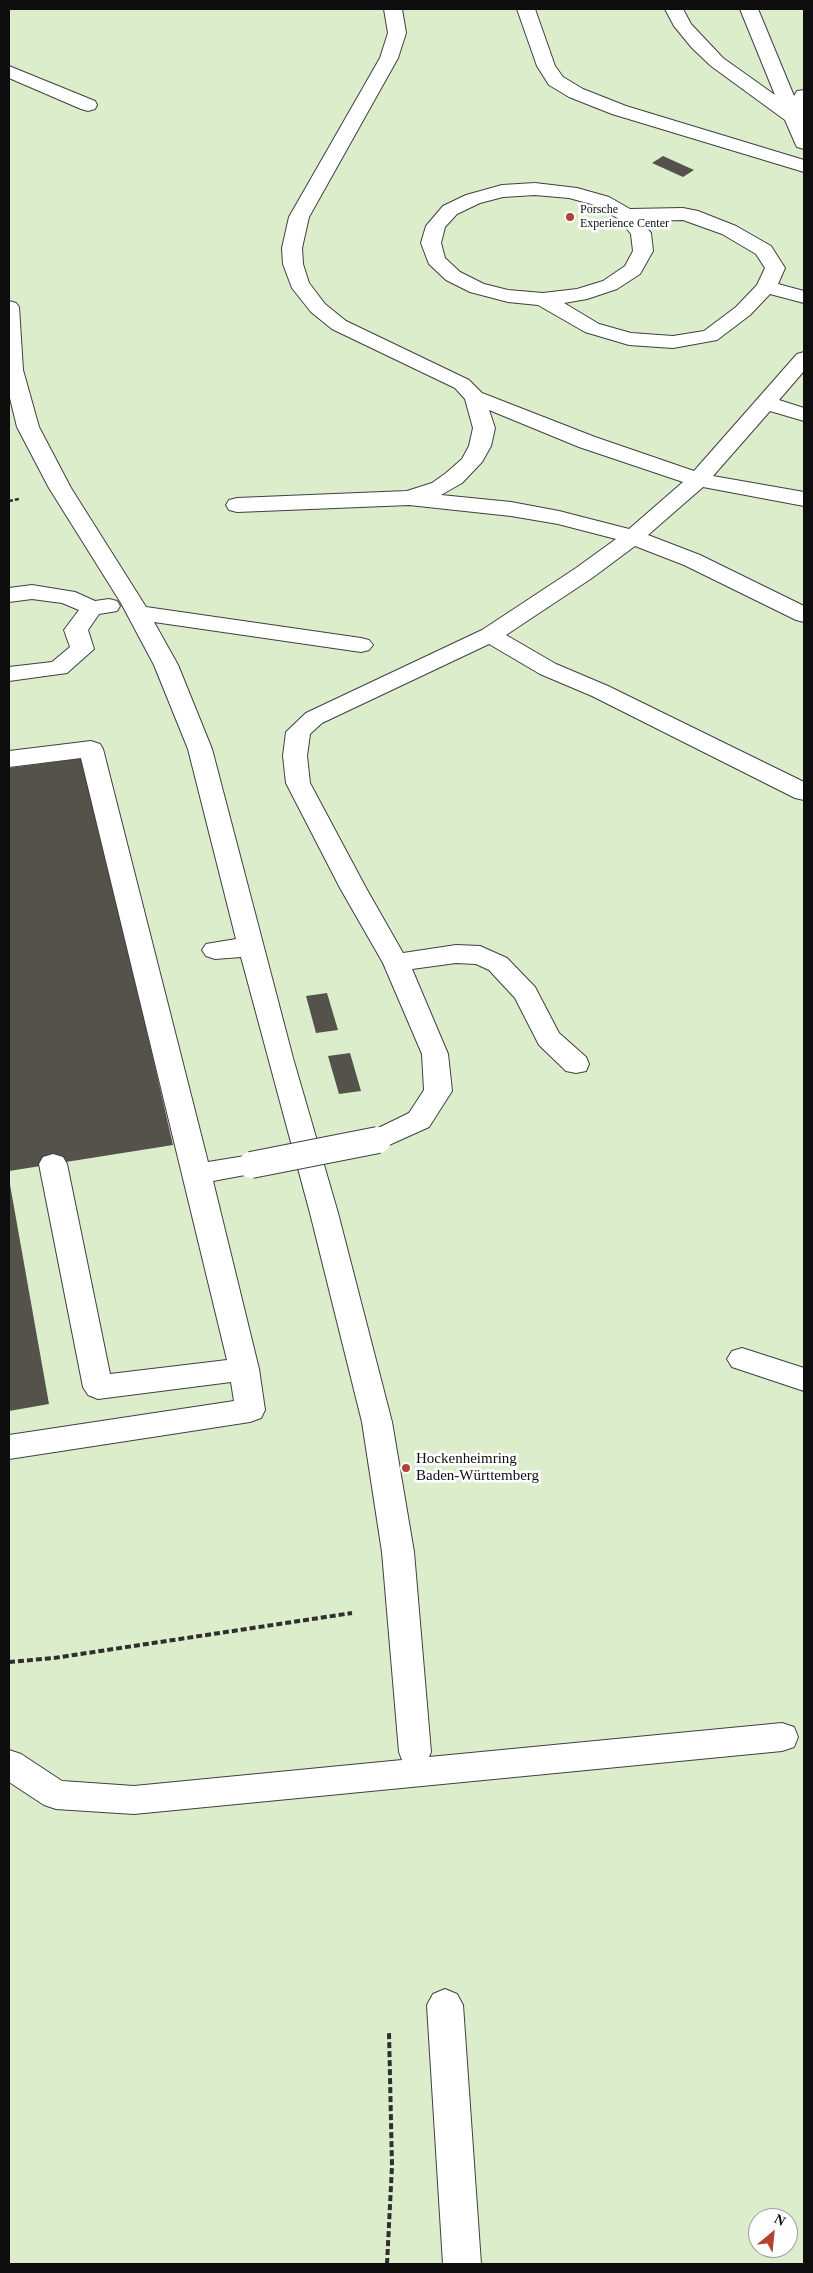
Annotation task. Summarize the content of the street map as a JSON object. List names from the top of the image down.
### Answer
{
  "places": ["Porsche Experience Center", "Hockenheimring Baden-Württemberg"],
  "north": "top right"
}
